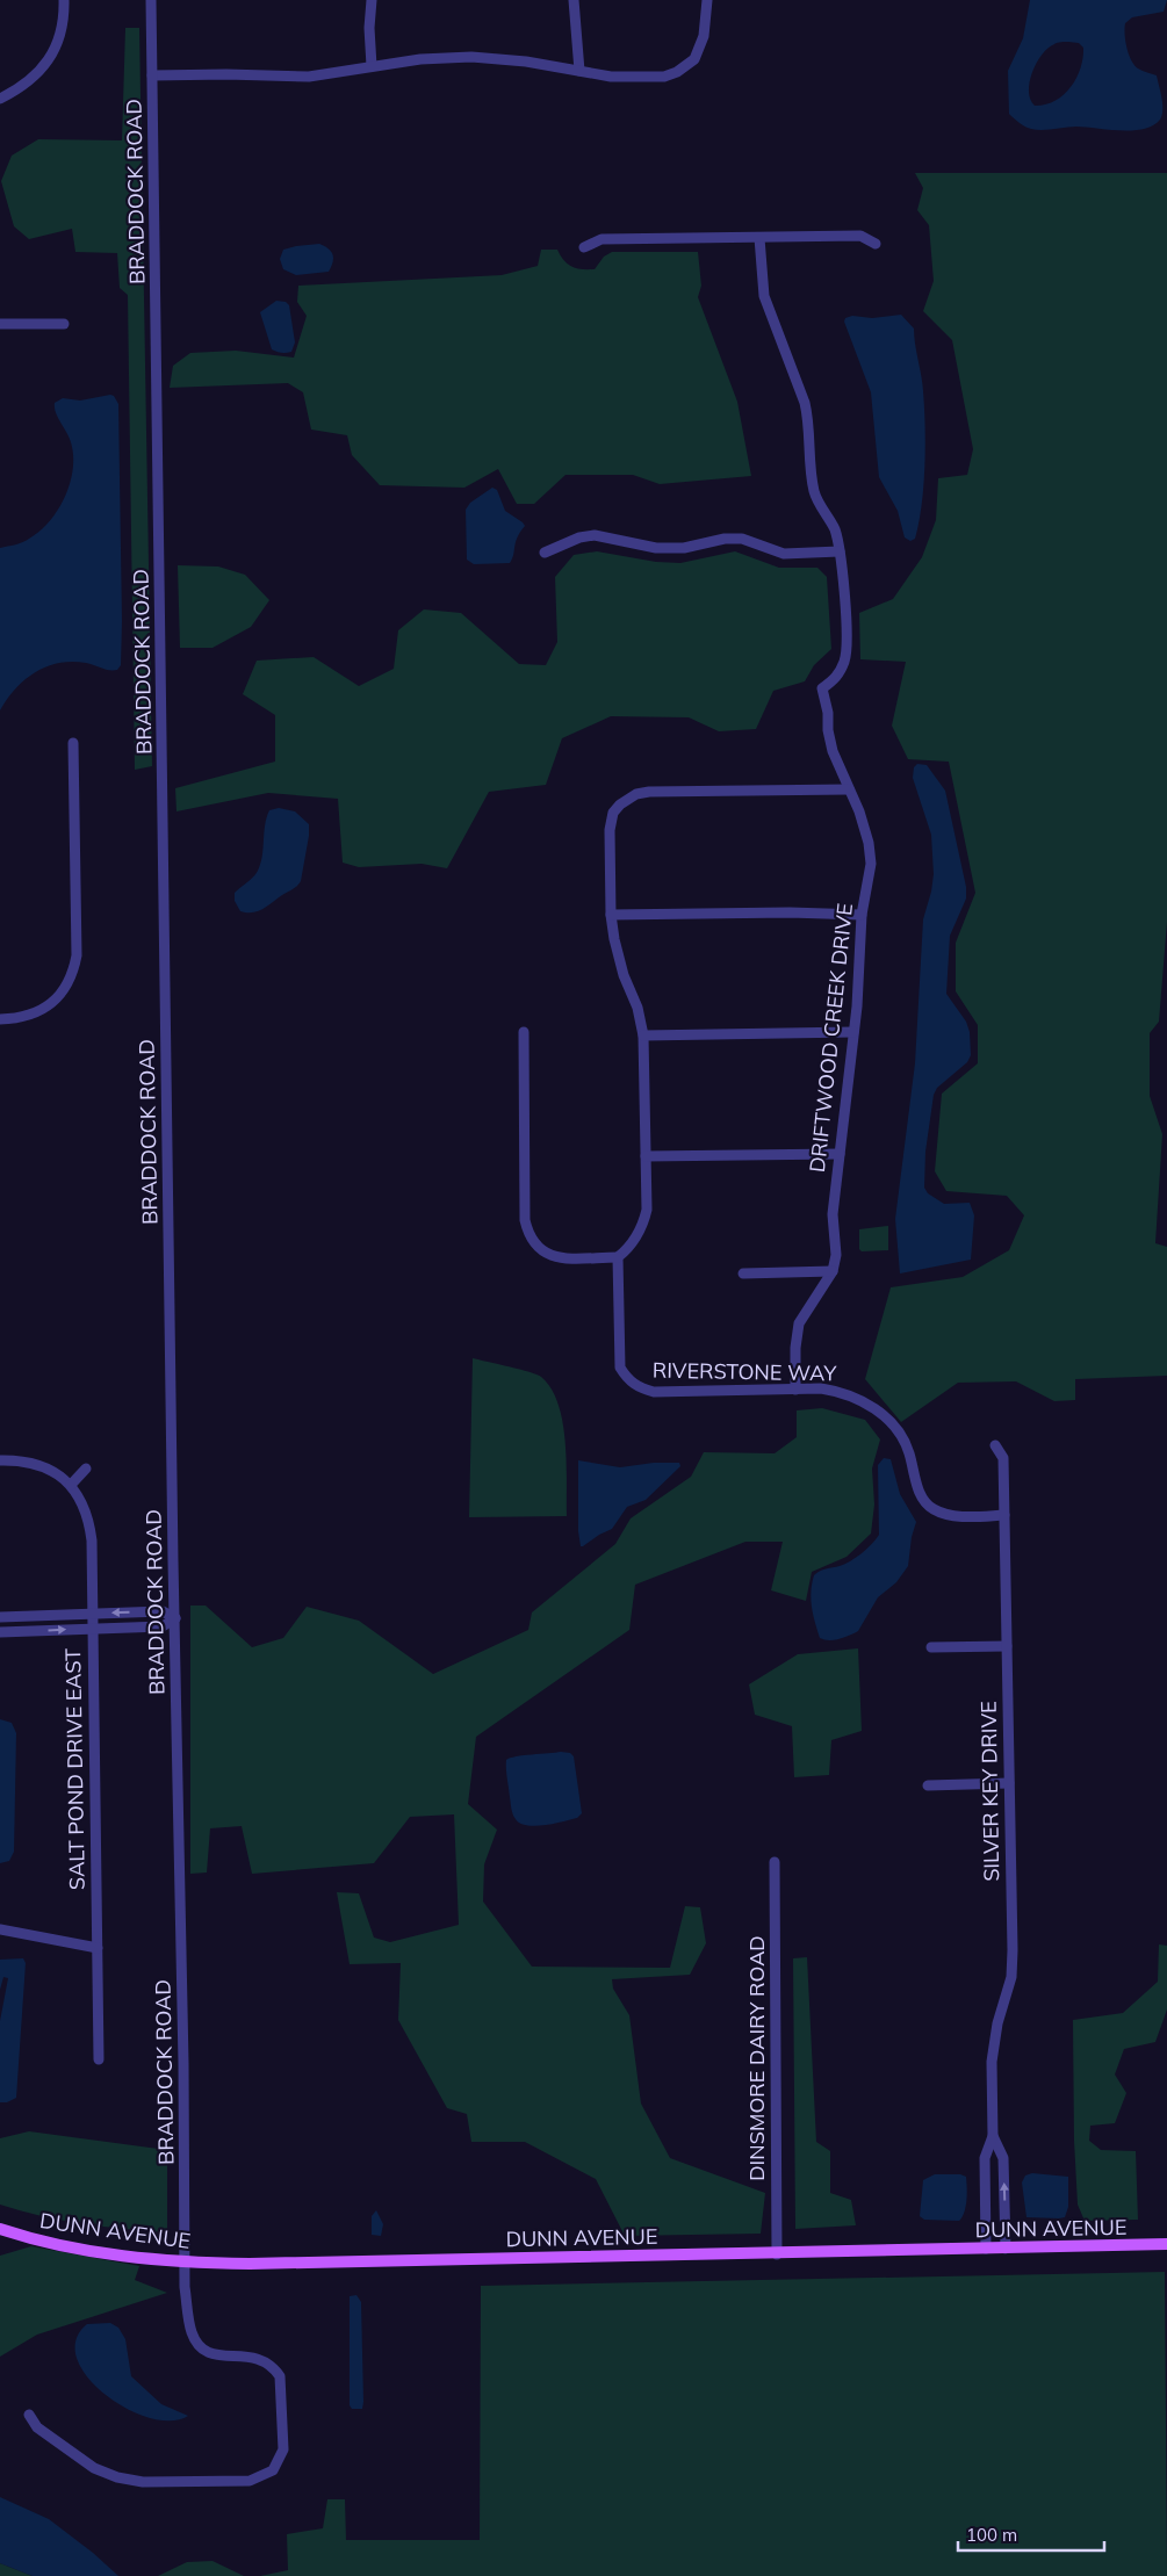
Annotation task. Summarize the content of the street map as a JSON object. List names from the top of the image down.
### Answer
{
  "streets": {
    "main road": ["DUNN AVENUE"],
    "street": [
      "BRADDOCK ROAD",
      "DRIFTWOOD CREEK DRIVE",
      "RIVERSTONE WAY",
      "SALT POND DRIVE EAST",
      "SILVER KEY DRIVE",
      "DINSMORE DAIRY ROAD"
    ]
  },
  "crossings": [
    ["BRADDOCK ROAD", "DUNN AVENUE"],
    ["DRIFTWOOD CREEK DRIVE", "RIVERSTONE WAY"],
    ["RIVERSTONE WAY", "SILVER KEY DRIVE"],
    ["SILVER KEY DRIVE", "DUNN AVENUE"],
    ["DINSMORE DAIRY ROAD", "DUNN AVENUE"]
  ],
  "scale_bar": "100 m"
}
